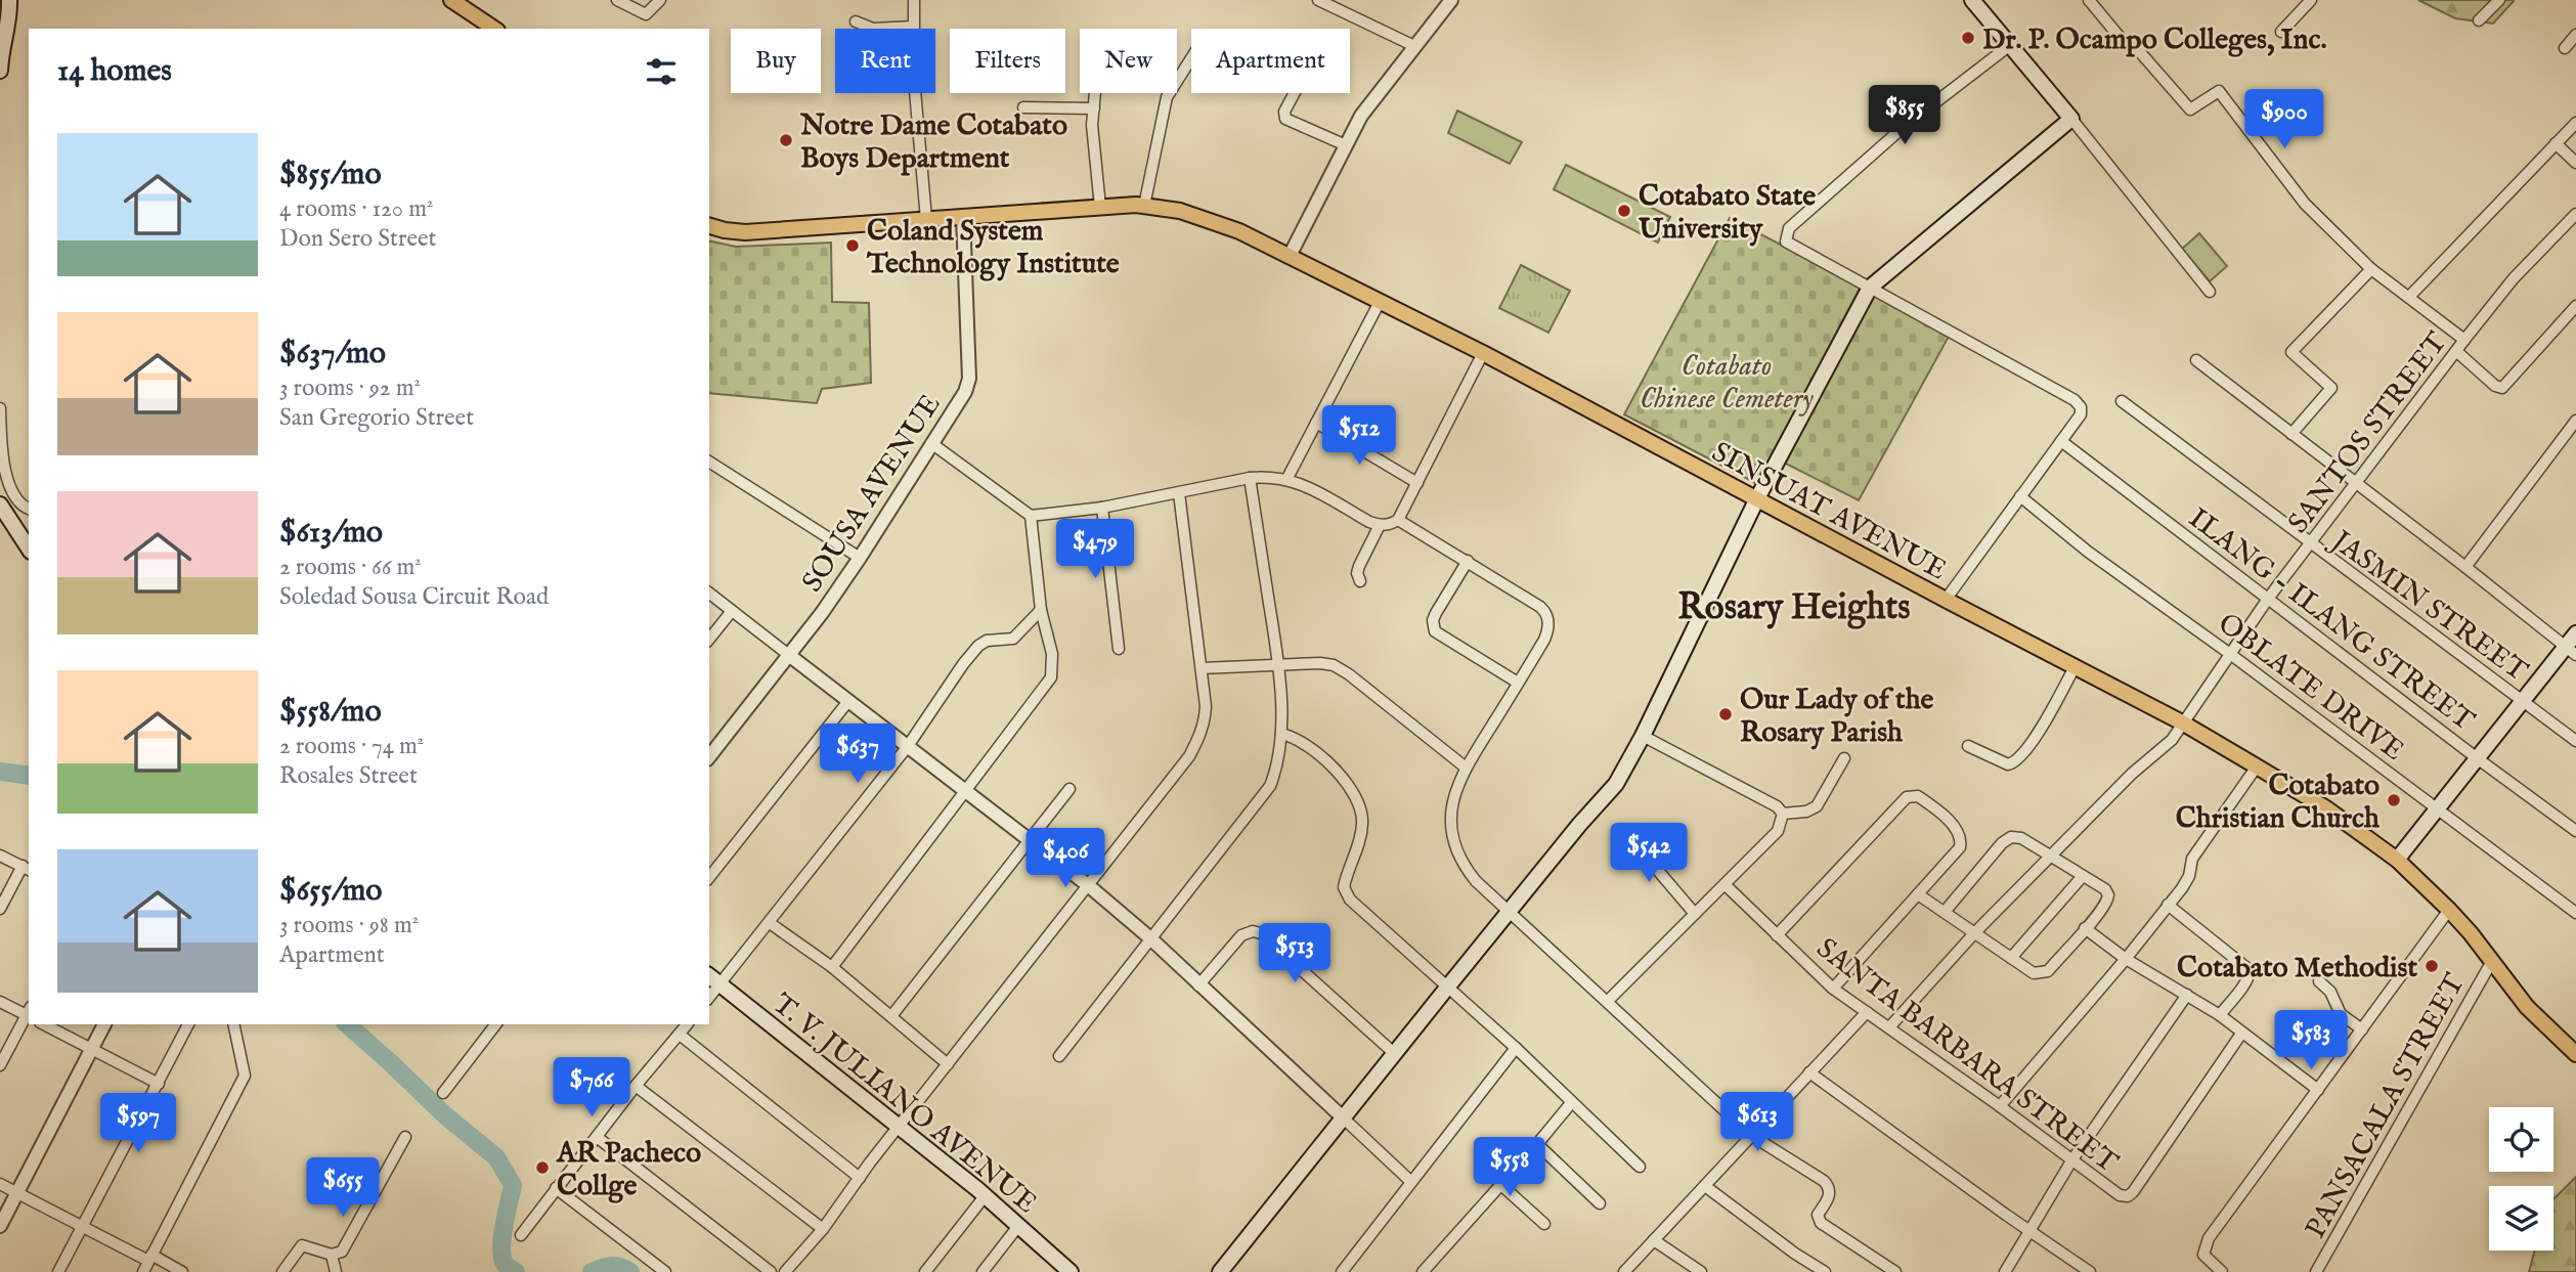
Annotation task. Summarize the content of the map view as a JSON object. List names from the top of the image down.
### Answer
{
  "streets": {
    "main road": ["SINSUAT AVENUE", "T. V. JULIANO AVENUE"],
    "street": [
      "SANTOS STREET",
      "SOUSA AVENUE",
      "JASMIN STREET",
      "ILANG - ILANG STREET",
      "OBLATE DRIVE",
      "SANTA BARBARA STREET",
      "PANSACALA STREET"
    ]
  },
  "crossings": [
    ["SANTOS STREET", "SINSUAT AVENUE"],
    ["SANTOS STREET", "JASMIN STREET"],
    ["SANTOS STREET", "ILANG - ILANG STREET"],
    ["SANTOS STREET", "OBLATE DRIVE"],
    ["SANTOS STREET", "SANTA BARBARA STREET"],
    ["SOUSA AVENUE", "SINSUAT AVENUE"],
    ["SINSUAT AVENUE", "PANSACALA STREET"]
  ],
  "districts": ["Rosary Heights"],
  "parks": ["Cotabato Chinese Cemetery"],
  "places": [
    "Dr. P. Ocampo Colleges, Inc.",
    "Notre Dame Cotabato Boys Department",
    "Cotabato State University",
    "Coland System Technology Institute",
    "Our Lady of the Rosary Parish",
    "Cotabato Christian Church",
    "Cotabato Methodist",
    "AR Pacheco Collge"
  ],
  "page": {
    "chip": [
      "Buy",
      "Rent",
      "Filters",
      "New",
      "Apartment"
    ],
    "heading": "14 homes",
    "price": [
      "$855",
      "$900",
      "$512",
      "$479",
      "$637",
      "$542",
      "$406",
      "$513",
      "$583",
      "$766",
      "$613",
      "$597",
      "$558",
      "$655"
    ],
    "list": [
      {
        "name": "$855/mo",
        "note": "4 rooms · 120 m² · Don Sero Street"
      },
      {
        "name": "$637/mo",
        "note": "3 rooms · 92 m² · San Gregorio Street"
      },
      {
        "name": "$613/mo",
        "note": "2 rooms · 66 m² · Soledad Sousa Circuit Road"
      },
      {
        "name": "$558/mo",
        "note": "2 rooms · 74 m² · Rosales Street"
      },
      {
        "name": "$655/mo",
        "note": "3 rooms · 98 m² · Apartment"
      }
    ]
  }
}
